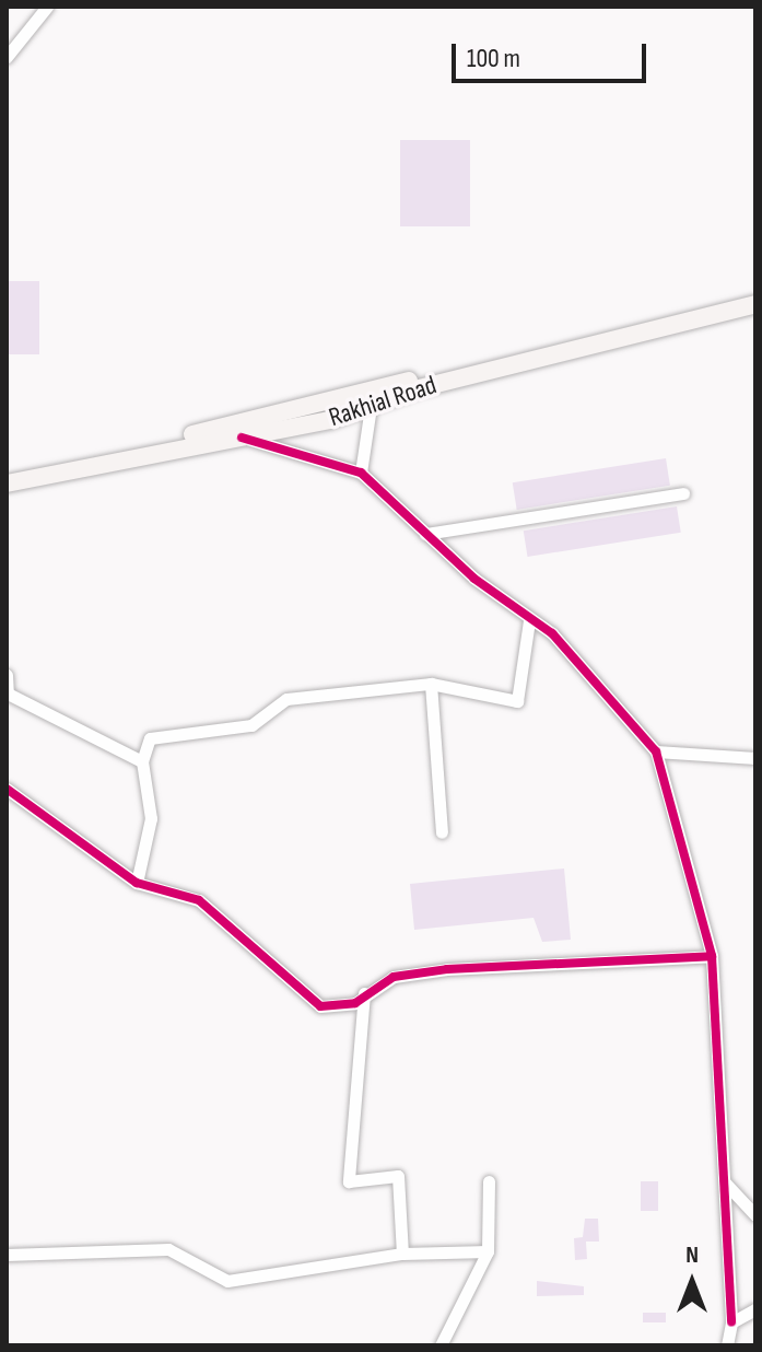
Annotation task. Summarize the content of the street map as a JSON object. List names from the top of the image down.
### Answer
{
  "streets": {
    "main road": ["Rakhial Road"]
  },
  "scale_bar": "100 m",
  "north": "top"
}
